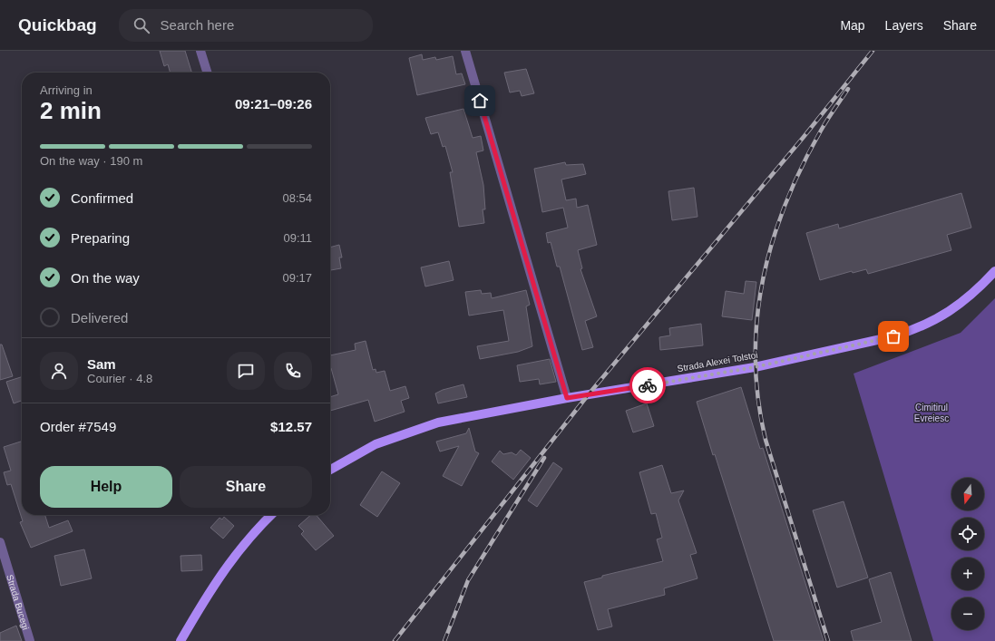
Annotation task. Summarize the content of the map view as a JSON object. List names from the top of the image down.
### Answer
{
  "streets": {
    "main road": ["Strada Alexei Tolstoi"],
    "street": ["Strada Bucegi"]
  },
  "parks": ["Cimitirul Evreiesc"],
  "north": "bottom",
  "page": {
    "header": "Quickbag",
    "search": "Search here",
    "nav": ["Map", "Layers", "Share"],
    "heading": ["2 min", "Arriving in", "09:21–09:26"],
    "panel": [
      "Sam",
      "Courier · 4.8",
      "Order #7549",
      "$12.57"
    ],
    "bar": "On the way · 190 m",
    "list": [
      ["Confirmed", "08:54"],
      ["Preparing", "09:11"],
      ["On the way", "09:17"],
      "Delivered"
    ],
    "buttons": ["Help", "Share"],
    "map_buttons": ["+", "−"]
  }
}
